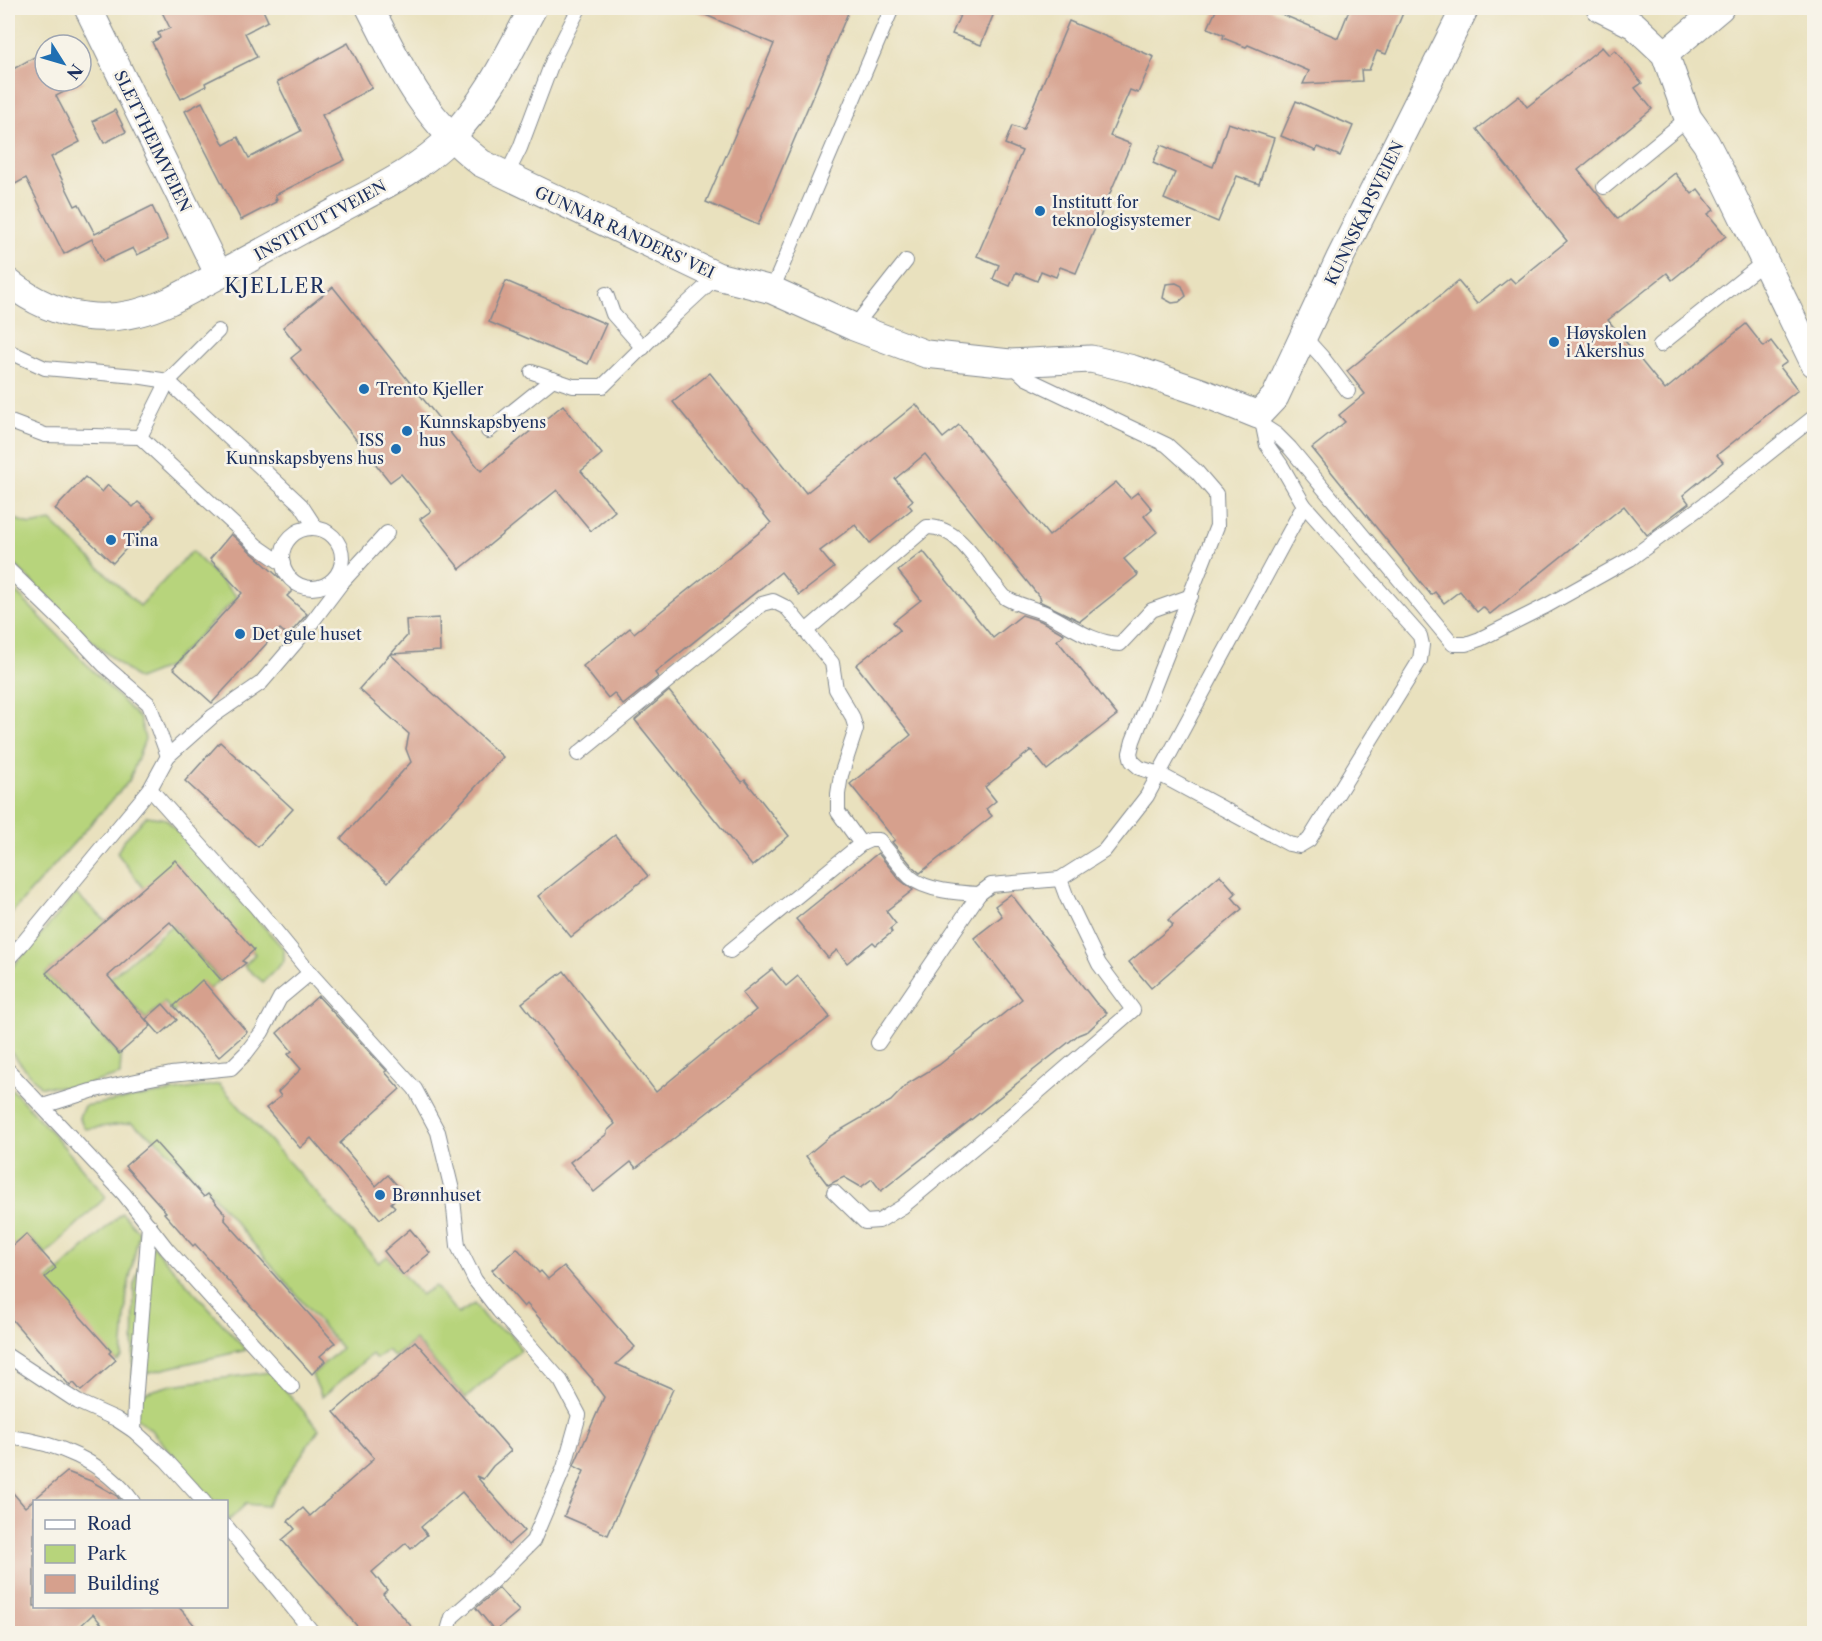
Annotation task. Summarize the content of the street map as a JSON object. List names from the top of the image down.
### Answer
{
  "streets": {
    "street": [
      "SLETTHEIMVEIEN",
      "KUNNSKAPSVEIEN",
      "INSTITUTTVEIEN",
      "GUNNAR RANDERS' VEI"
    ]
  },
  "crossings": [
    ["SLETTHEIMVEIEN", "INSTITUTTVEIEN"],
    ["KUNNSKAPSVEIEN", "GUNNAR RANDERS' VEI"],
    ["INSTITUTTVEIEN", "GUNNAR RANDERS' VEI"]
  ],
  "districts": ["KJELLER"],
  "places": [
    "Institutt for teknologisystemer",
    "Høyskolen i Akershus",
    "Trento Kjeller",
    "Kunnskapsbyens hus",
    "ISS Kunnskapsbyens hus",
    "Tina",
    "Det gule huset",
    "Brønnhuset"
  ],
  "legend": ["Road", "Park", "Building"],
  "north": "bottom right"
}
